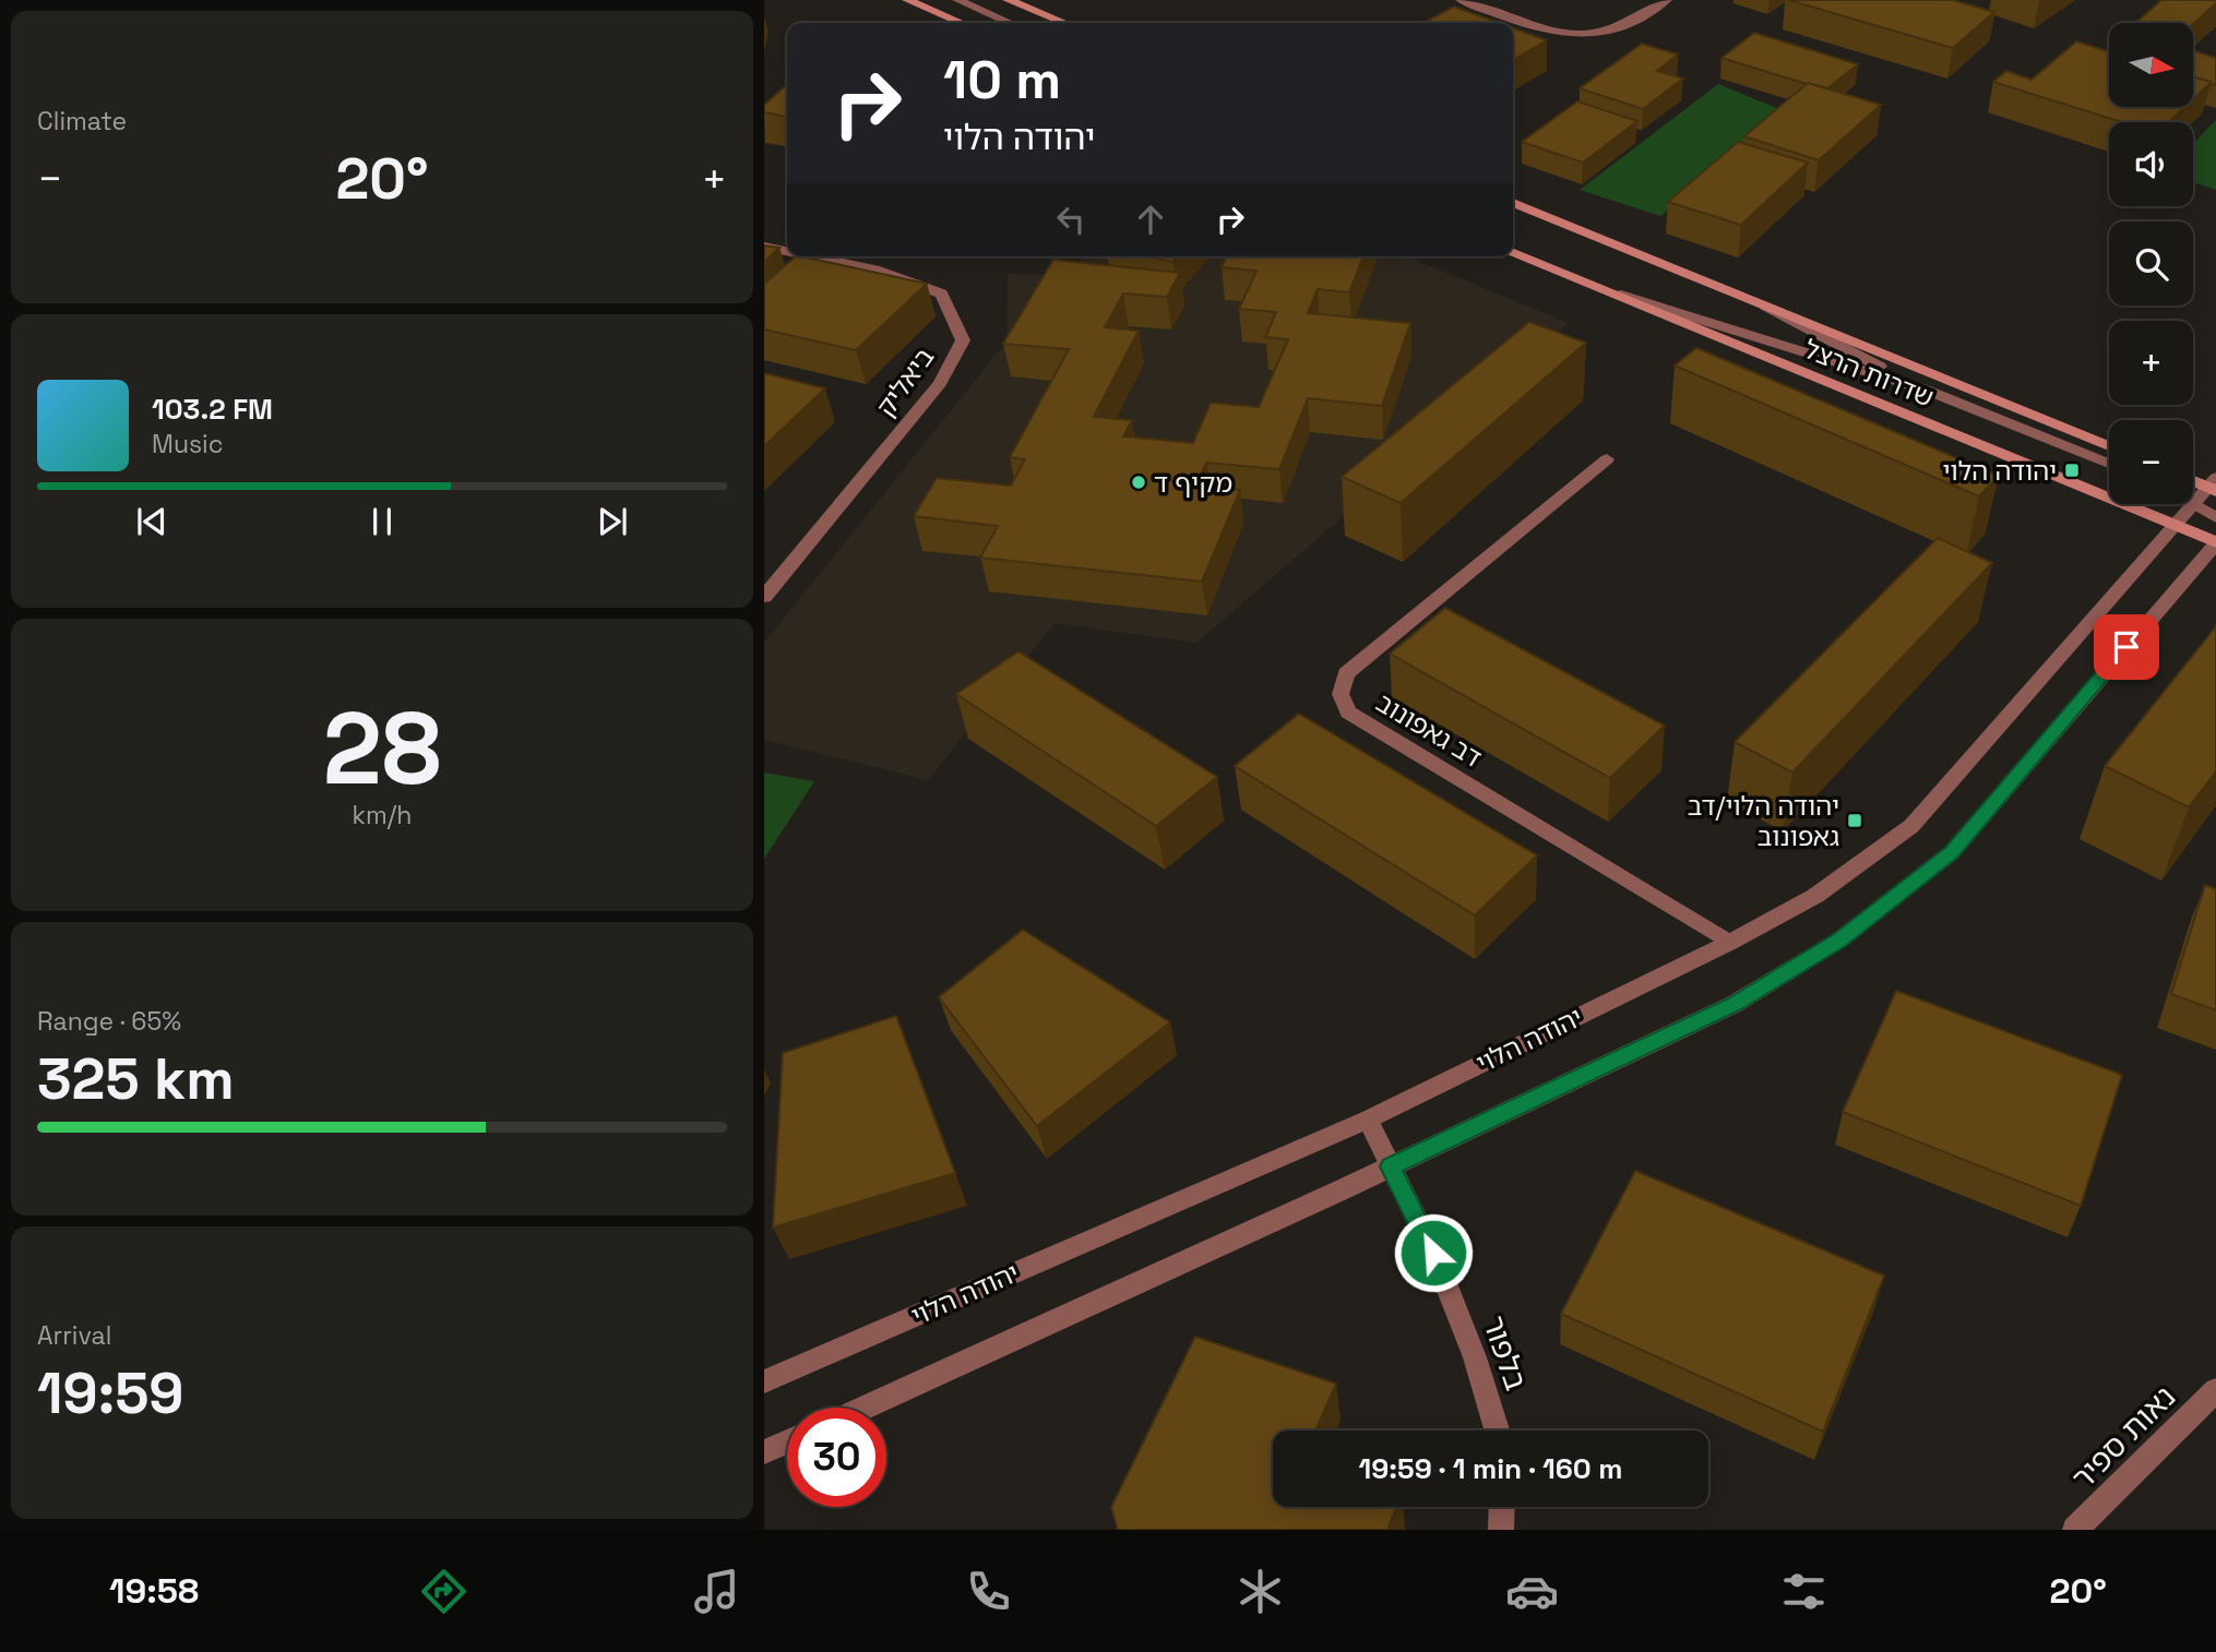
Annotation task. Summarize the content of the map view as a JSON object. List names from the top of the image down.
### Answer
{
  "streets": {
    "main road": ["שדרות הרצל"],
    "street": [
      "ביאליק",
      "דב גאפונוב",
      "יהודה הלוי",
      "בלפור",
      "נאות ספיר"
    ]
  },
  "crossings": [
    ["שדרות הרצל", "יהודה הלוי"],
    ["דב גאפונוב", "יהודה הלוי"],
    ["יהודה הלוי", "בלפור"]
  ],
  "places": {
    "transit": ["יהודה הלוי", "יהודה הלוי/דב גאפונוב"],
    "other": ["מקיף ד"]
  },
  "north": "right",
  "page": {
    "tile": [
      "Climate",
      ["28", "km/h"],
      ["Range · 65%", "325 km"],
      ["Arrival", "19:59"]
    ],
    "map_buttons": ["+", "−"],
    "turn": ["10 m", "יהודה הלוי"],
    "heat": ["−", "20°", "+"],
    "song": ["103.2 FM", "Music"],
    "limit": "30",
    "trip": "19:59 · 1 min · 160 m",
    "tabs": ["19:58", "20°"]
  }
}
